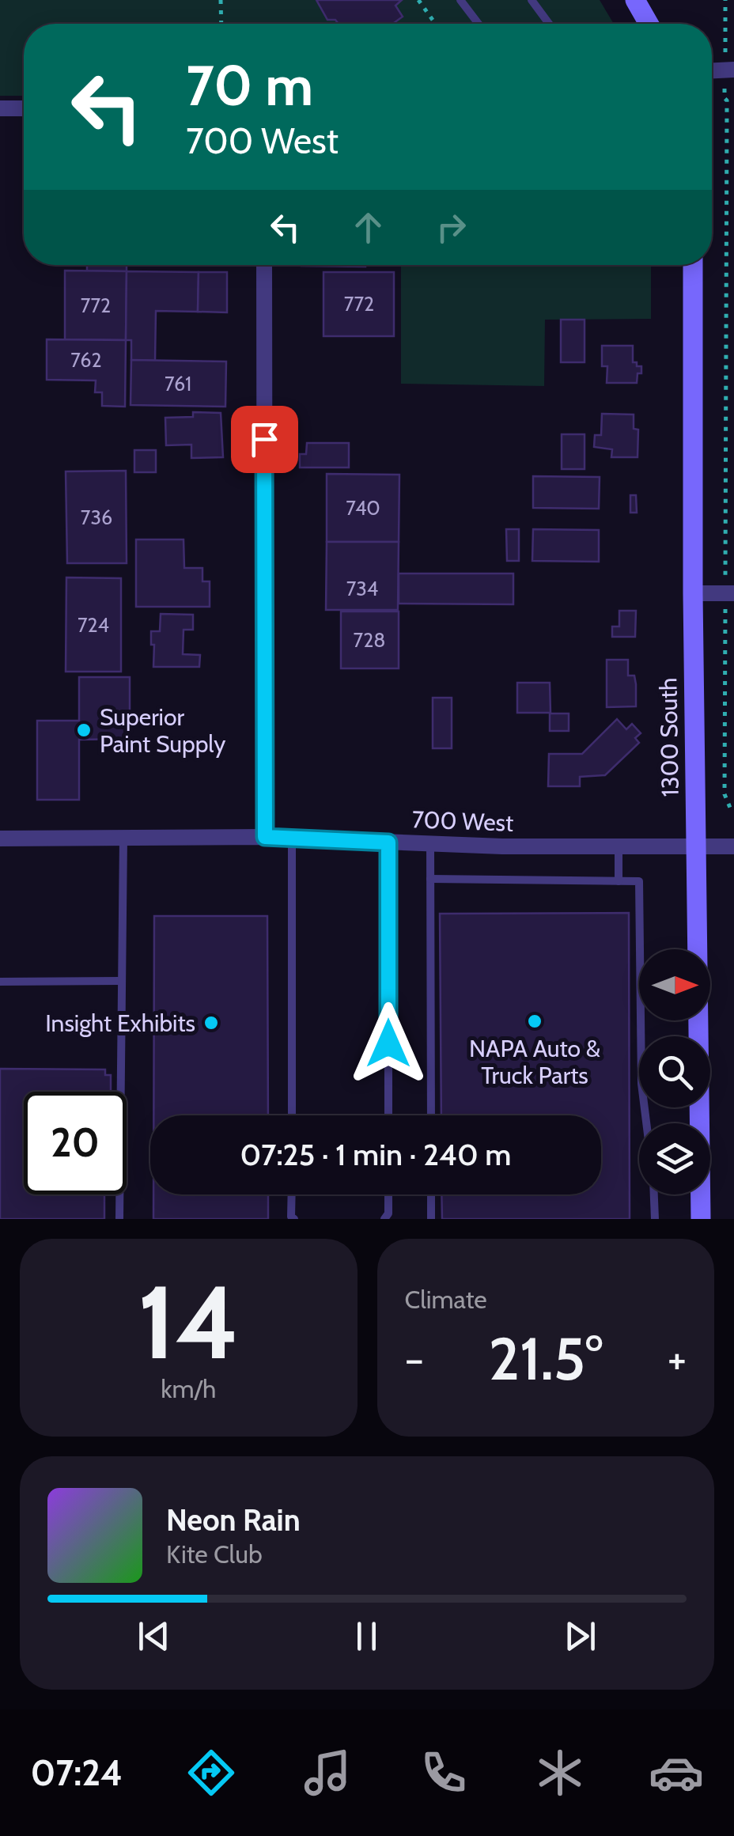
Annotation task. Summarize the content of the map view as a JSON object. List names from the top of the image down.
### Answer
{
  "streets": {
    "main road": ["1300 South"],
    "street": ["700 West"]
  },
  "crossings": [
    ["1300 South", "700 West"]
  ],
  "places": ["Superior Paint Supply", "NAPA Auto & Truck Parts", "Insight Exhibits"],
  "house_numbers": [
    "772",
    "772",
    "762",
    "761",
    "740",
    "736",
    "734",
    "724",
    "728"
  ],
  "north": "right",
  "page": {
    "turn": ["70 m", "700 West"],
    "limit": "20",
    "trip": "07:25 · 1 min · 240 m",
    "tile": [
      ["14", "km/h"],
      "Climate"
    ],
    "heat": ["−", "21.5°", "+"],
    "song": ["Neon Rain", "Kite Club"],
    "tabs": "07:24"
  }
}
